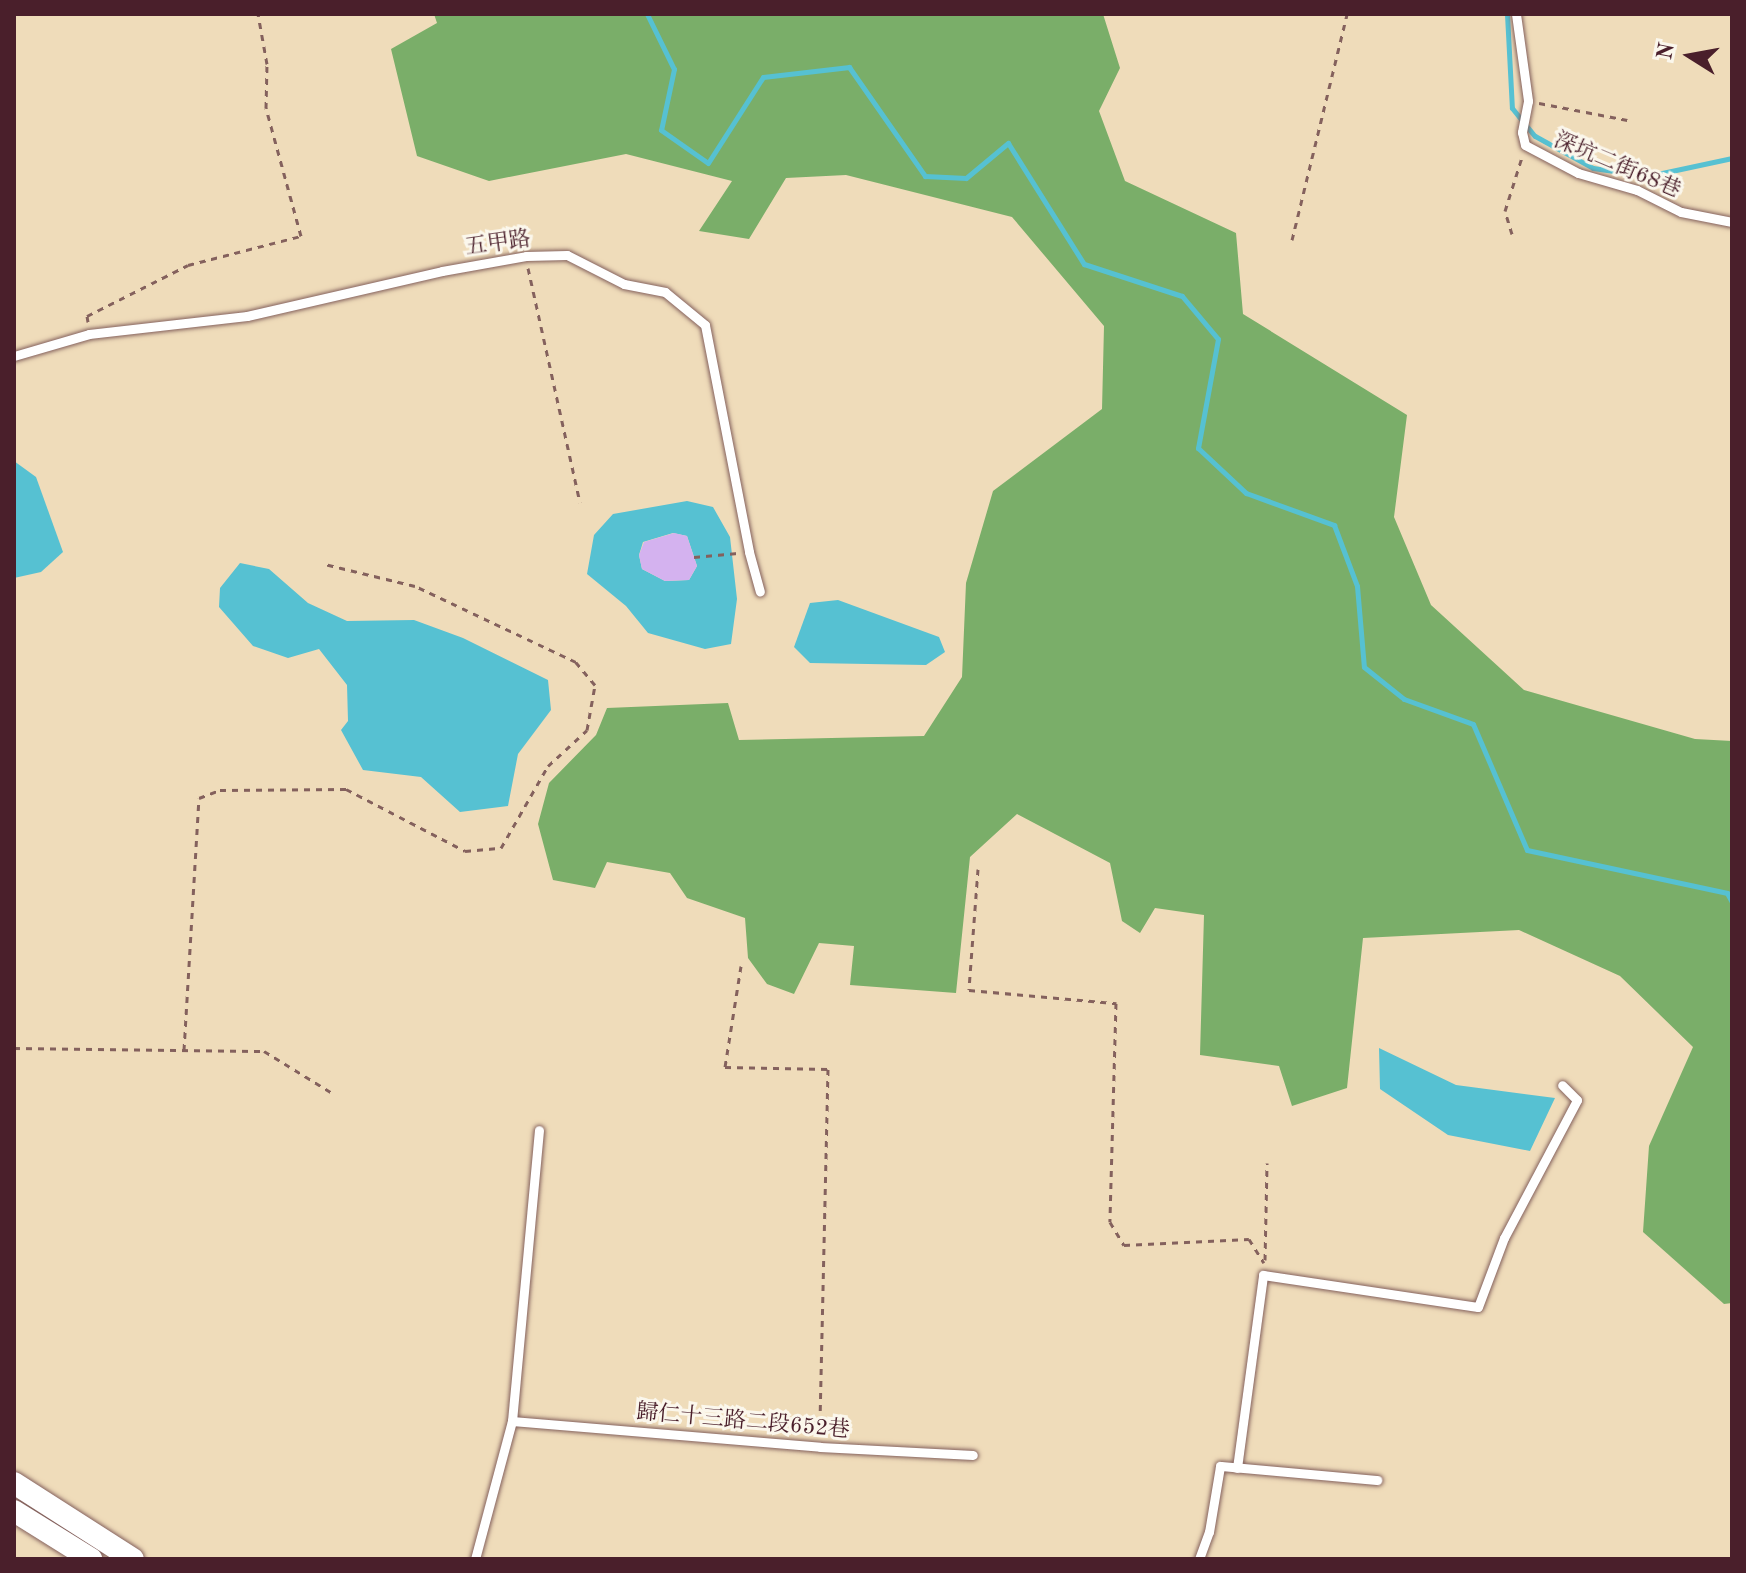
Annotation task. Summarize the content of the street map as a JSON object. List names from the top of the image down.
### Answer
{
  "streets": {
    "lane": ["深坑二街68巷", "五甲路", "歸仁十三路二段652巷"]
  },
  "north": "left"
}
